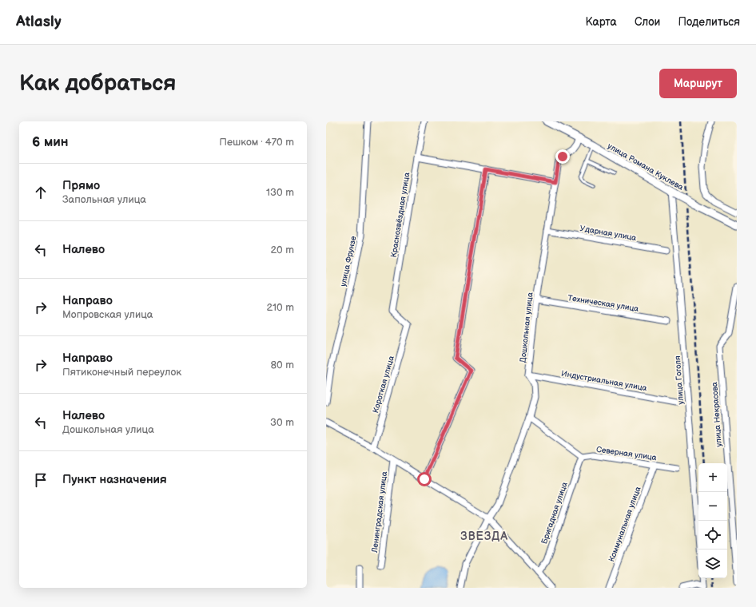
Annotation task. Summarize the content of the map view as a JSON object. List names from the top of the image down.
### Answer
{
  "streets": {
    "street": [
      "улица Романа Куклева",
      "Краснозвёздная улица",
      "Ударная улица",
      "улица Фрунзе",
      "Техническая улица",
      "Дошкольная улица",
      "Индустриальная улица",
      "улица Гоголя",
      "Короткая улица",
      "улица Некрасова",
      "Северная улица",
      "Ленинградская улица",
      "Бригадная улица",
      "Коммунальная улица"
    ]
  },
  "crossings": [
    ["улица Романа Куклева", "Дошкольная улица"],
    ["улица Романа Куклева", "улица Гоголя"],
    ["Краснозвёздная улица", "Короткая улица"],
    ["Ударная улица", "Дошкольная улица"],
    ["Техническая улица", "Дошкольная улица"],
    ["Дошкольная улица", "Индустриальная улица"],
    ["Северная улица", "Бригадная улица"],
    ["Северная улица", "Коммунальная улица"]
  ],
  "districts": ["ЗВЕЗДА"],
  "page": {
    "header": "Atlasly",
    "nav": ["Карта", "Слои", "Поделиться"],
    "buttons": "Маршрут",
    "title": "Как добраться",
    "heading": ["6 мин", "Пешком · 470 m"],
    "list": [
      ["Прямо", "Запольная улица", "130 m"],
      ["Налево", "20 m"],
      ["Направо", "Мопровская улица", "210 m"],
      ["Направо", "Пятиконечный переулок", "80 m"],
      ["Налево", "Дошкольная улица", "30 m"],
      "Пункт назначения"
    ],
    "map_buttons": ["+", "−"]
  }
}
